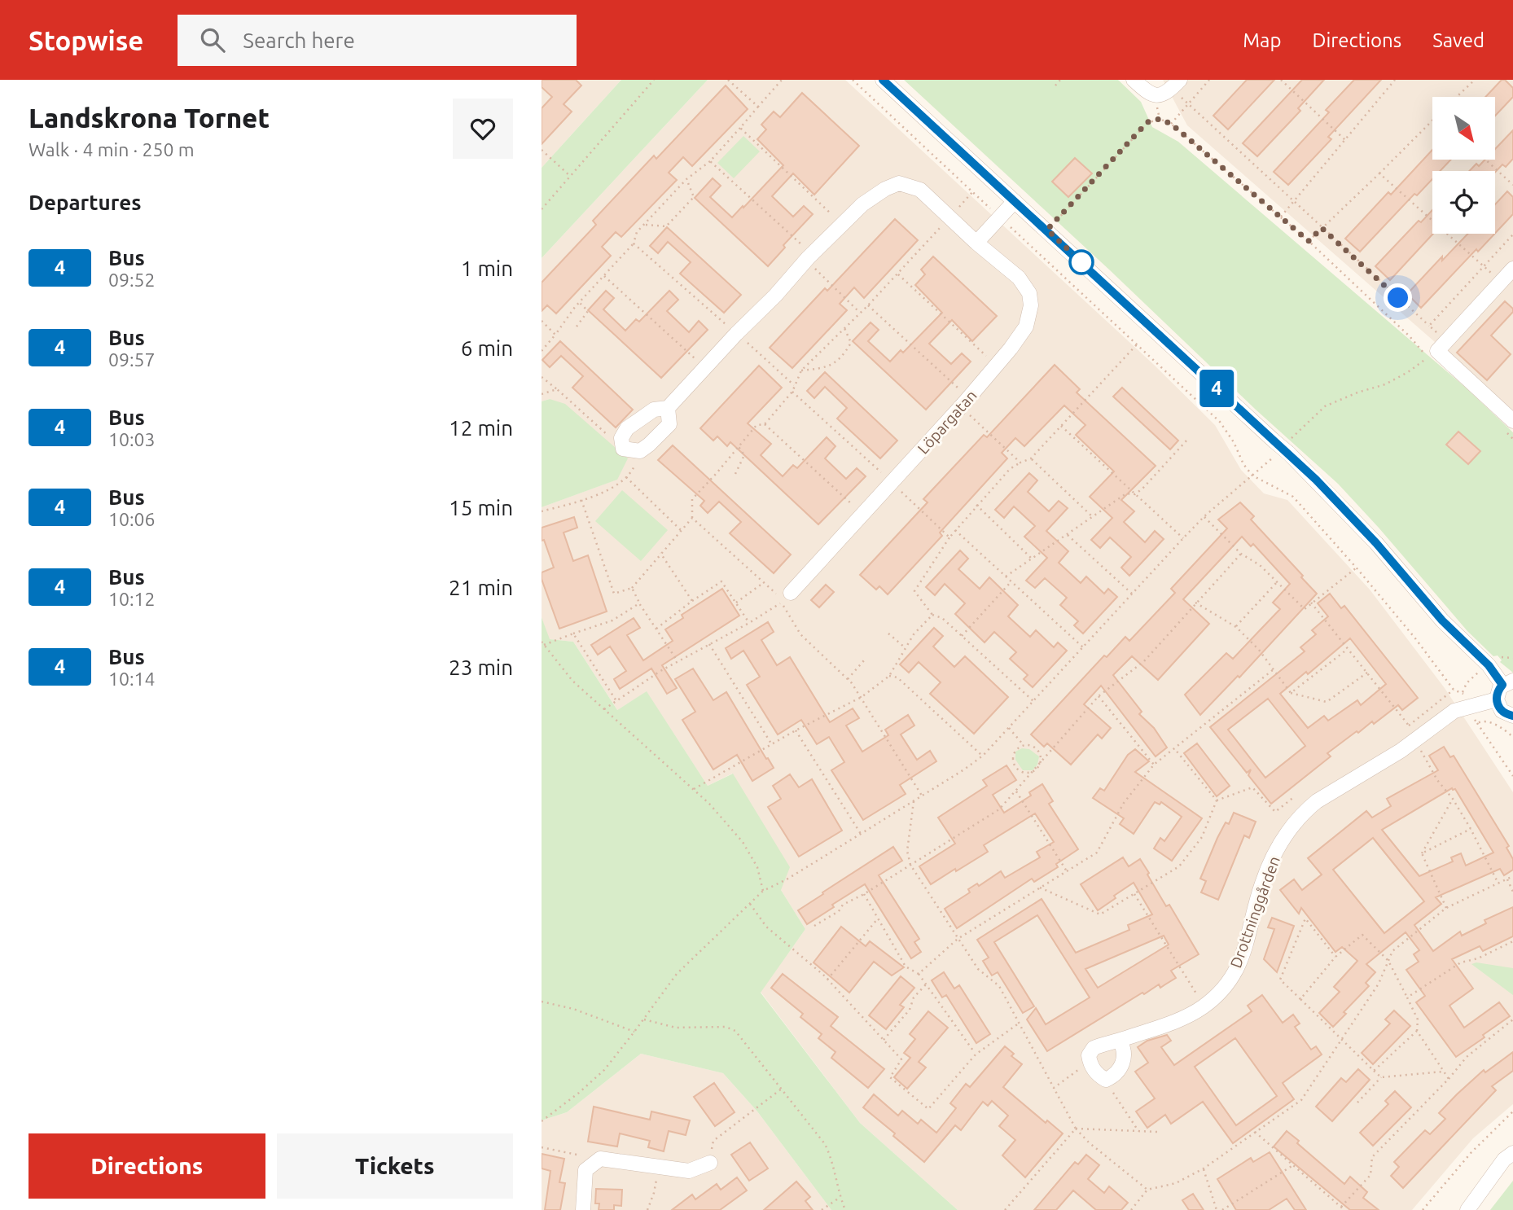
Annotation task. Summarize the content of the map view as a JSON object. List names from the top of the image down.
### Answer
{
  "streets": {
    "street": ["Löpargatan", "Drottninggården"]
  },
  "lines": ["bus line 4"],
  "north": "bottom right",
  "page": {
    "header": "Stopwise",
    "search": "Search here",
    "nav": ["Map", "Directions", "Saved"],
    "heading": [
      ["Landskrona Tornet", "Walk · 4 min · 250 m"],
      "Departures"
    ],
    "on_map": "4",
    "list": [
      {
        "mark": "4",
        "name": "Bus",
        "note": "09:52",
        "value": "1 min"
      },
      {
        "mark": "4",
        "name": "Bus",
        "note": "09:57",
        "value": "6 min"
      },
      {
        "mark": "4",
        "name": "Bus",
        "note": "10:03",
        "value": "12 min"
      },
      {
        "mark": "4",
        "name": "Bus",
        "note": "10:06",
        "value": "15 min"
      },
      {
        "mark": "4",
        "name": "Bus",
        "note": "10:12",
        "value": "21 min"
      },
      {
        "mark": "4",
        "name": "Bus",
        "note": "10:14",
        "value": "23 min"
      }
    ],
    "buttons": ["Directions", "Tickets"]
  }
}
